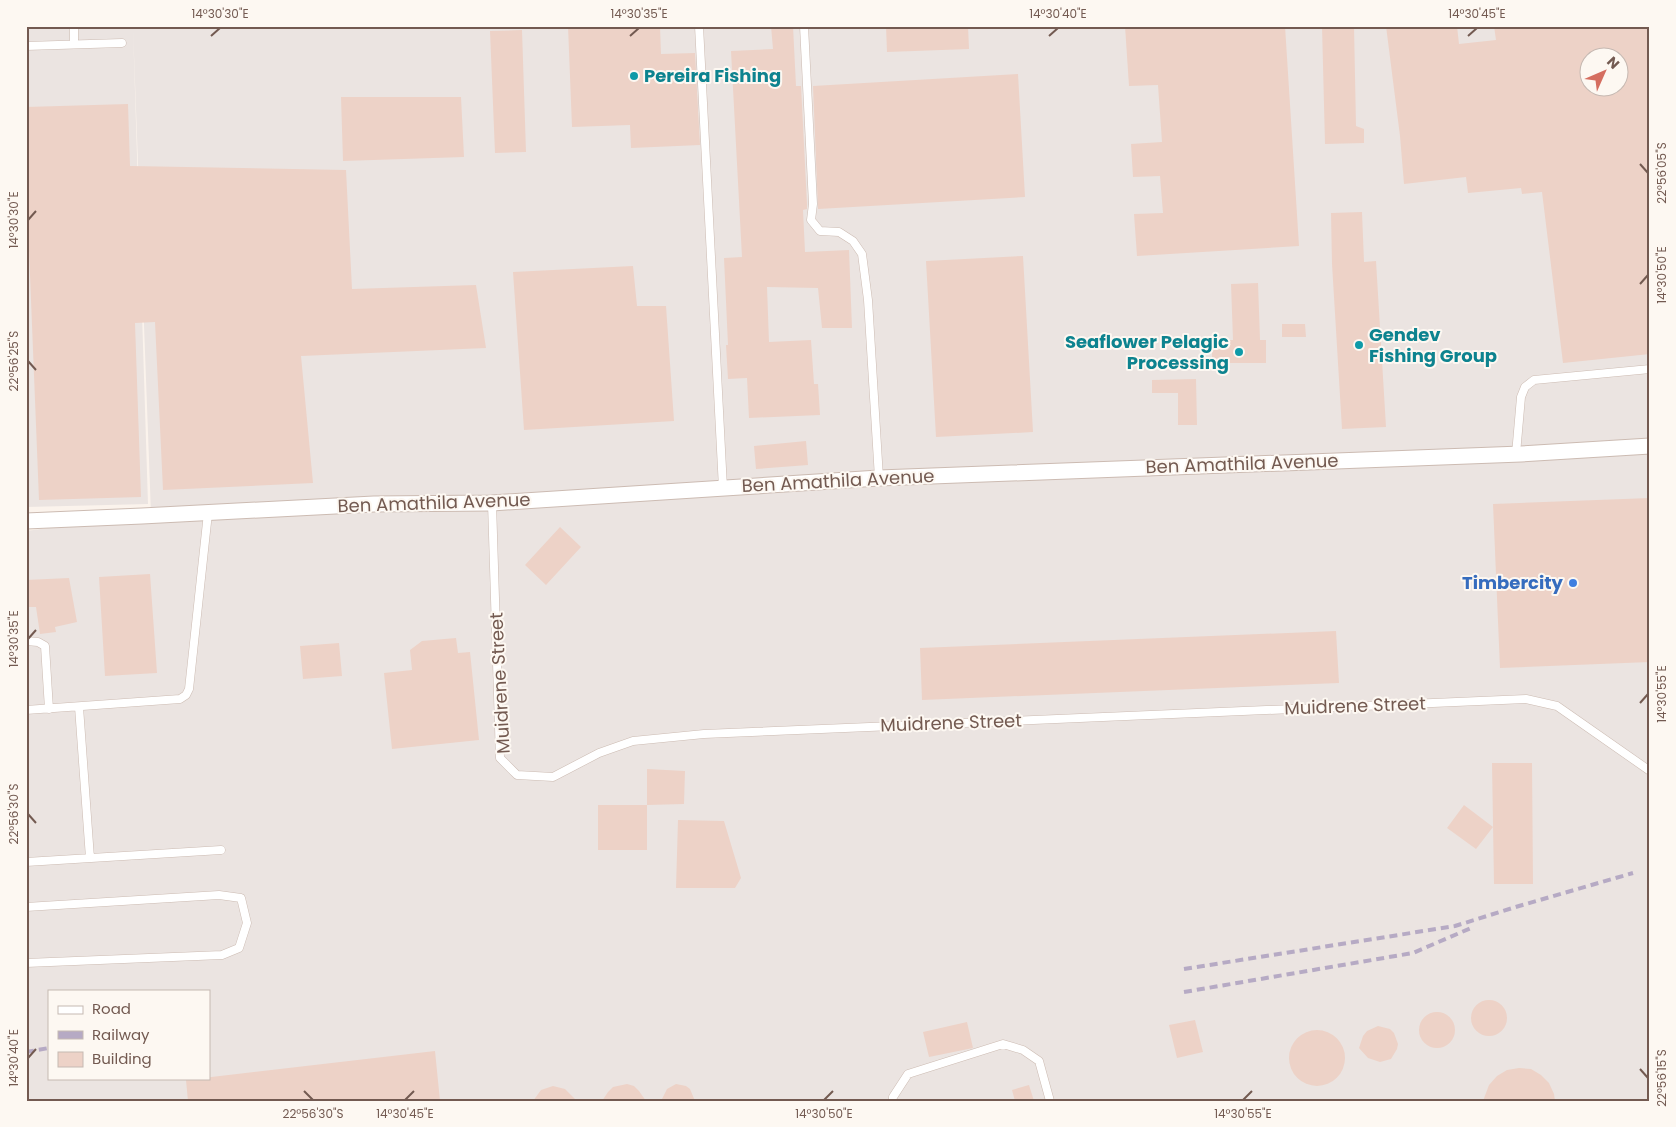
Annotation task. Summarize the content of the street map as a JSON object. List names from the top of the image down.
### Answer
{
  "streets": {
    "street": ["Ben Amathila Avenue"],
    "lane": ["Muidrene Street"]
  },
  "crossings": [
    ["Ben Amathila Avenue", "Muidrene Street"]
  ],
  "places": [
    "Pereira Fishing",
    "Gendev Fishing Group",
    "Seaflower Pelagic Processing",
    "Timbercity"
  ],
  "legend": ["Road", "Railway", "Building"],
  "north": "top right",
  "coordinates": [
    "14°30'30\"E",
    "14°30'35\"E",
    "14°30'40\"E",
    "14°30'45\"E",
    "22°56'05\"S",
    "14°30'50\"E",
    "22°56'25\"S",
    "14°30'55\"E",
    "22°56'30\"S",
    "22°56'15\"S"
  ]
}
